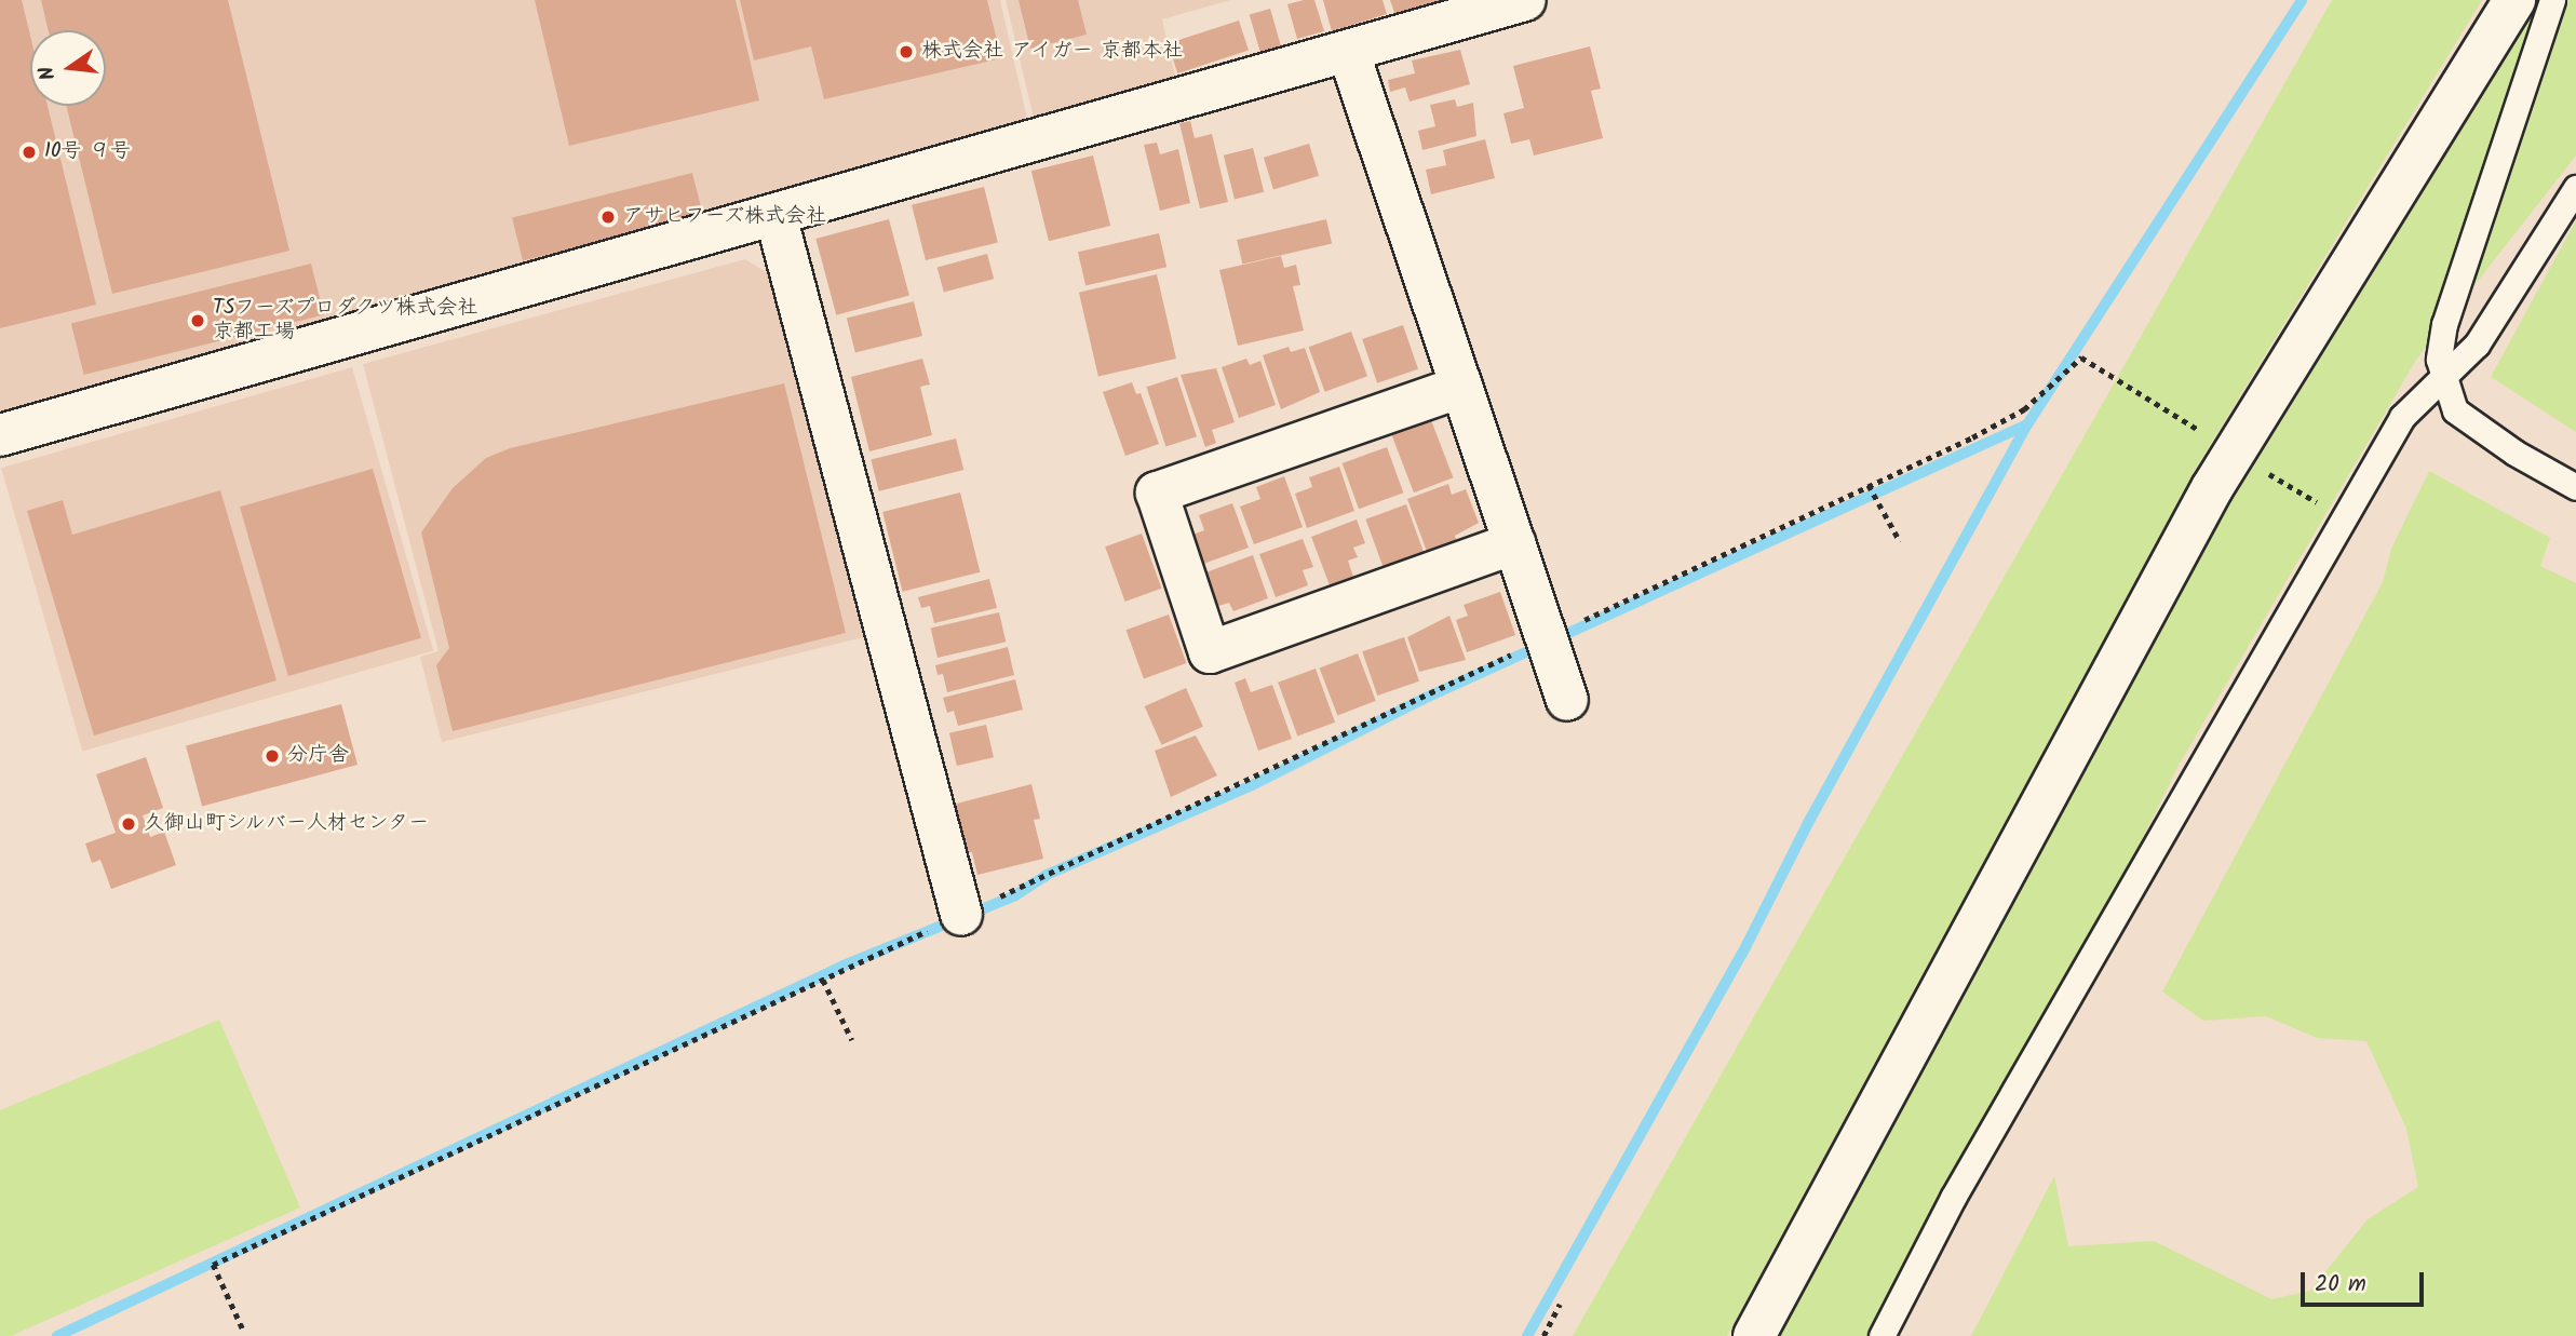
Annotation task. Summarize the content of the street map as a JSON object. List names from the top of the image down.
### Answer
{
  "places": [
    "株式会社 アイガー 京都本社",
    "10号 ９号",
    "アサヒフーズ株式会社",
    "TSフーズプロダクツ株式会社 京都工場",
    "分庁舎",
    "久御山町シルバー人材センター"
  ],
  "scale_bar": "20 m",
  "north": "left"
}
